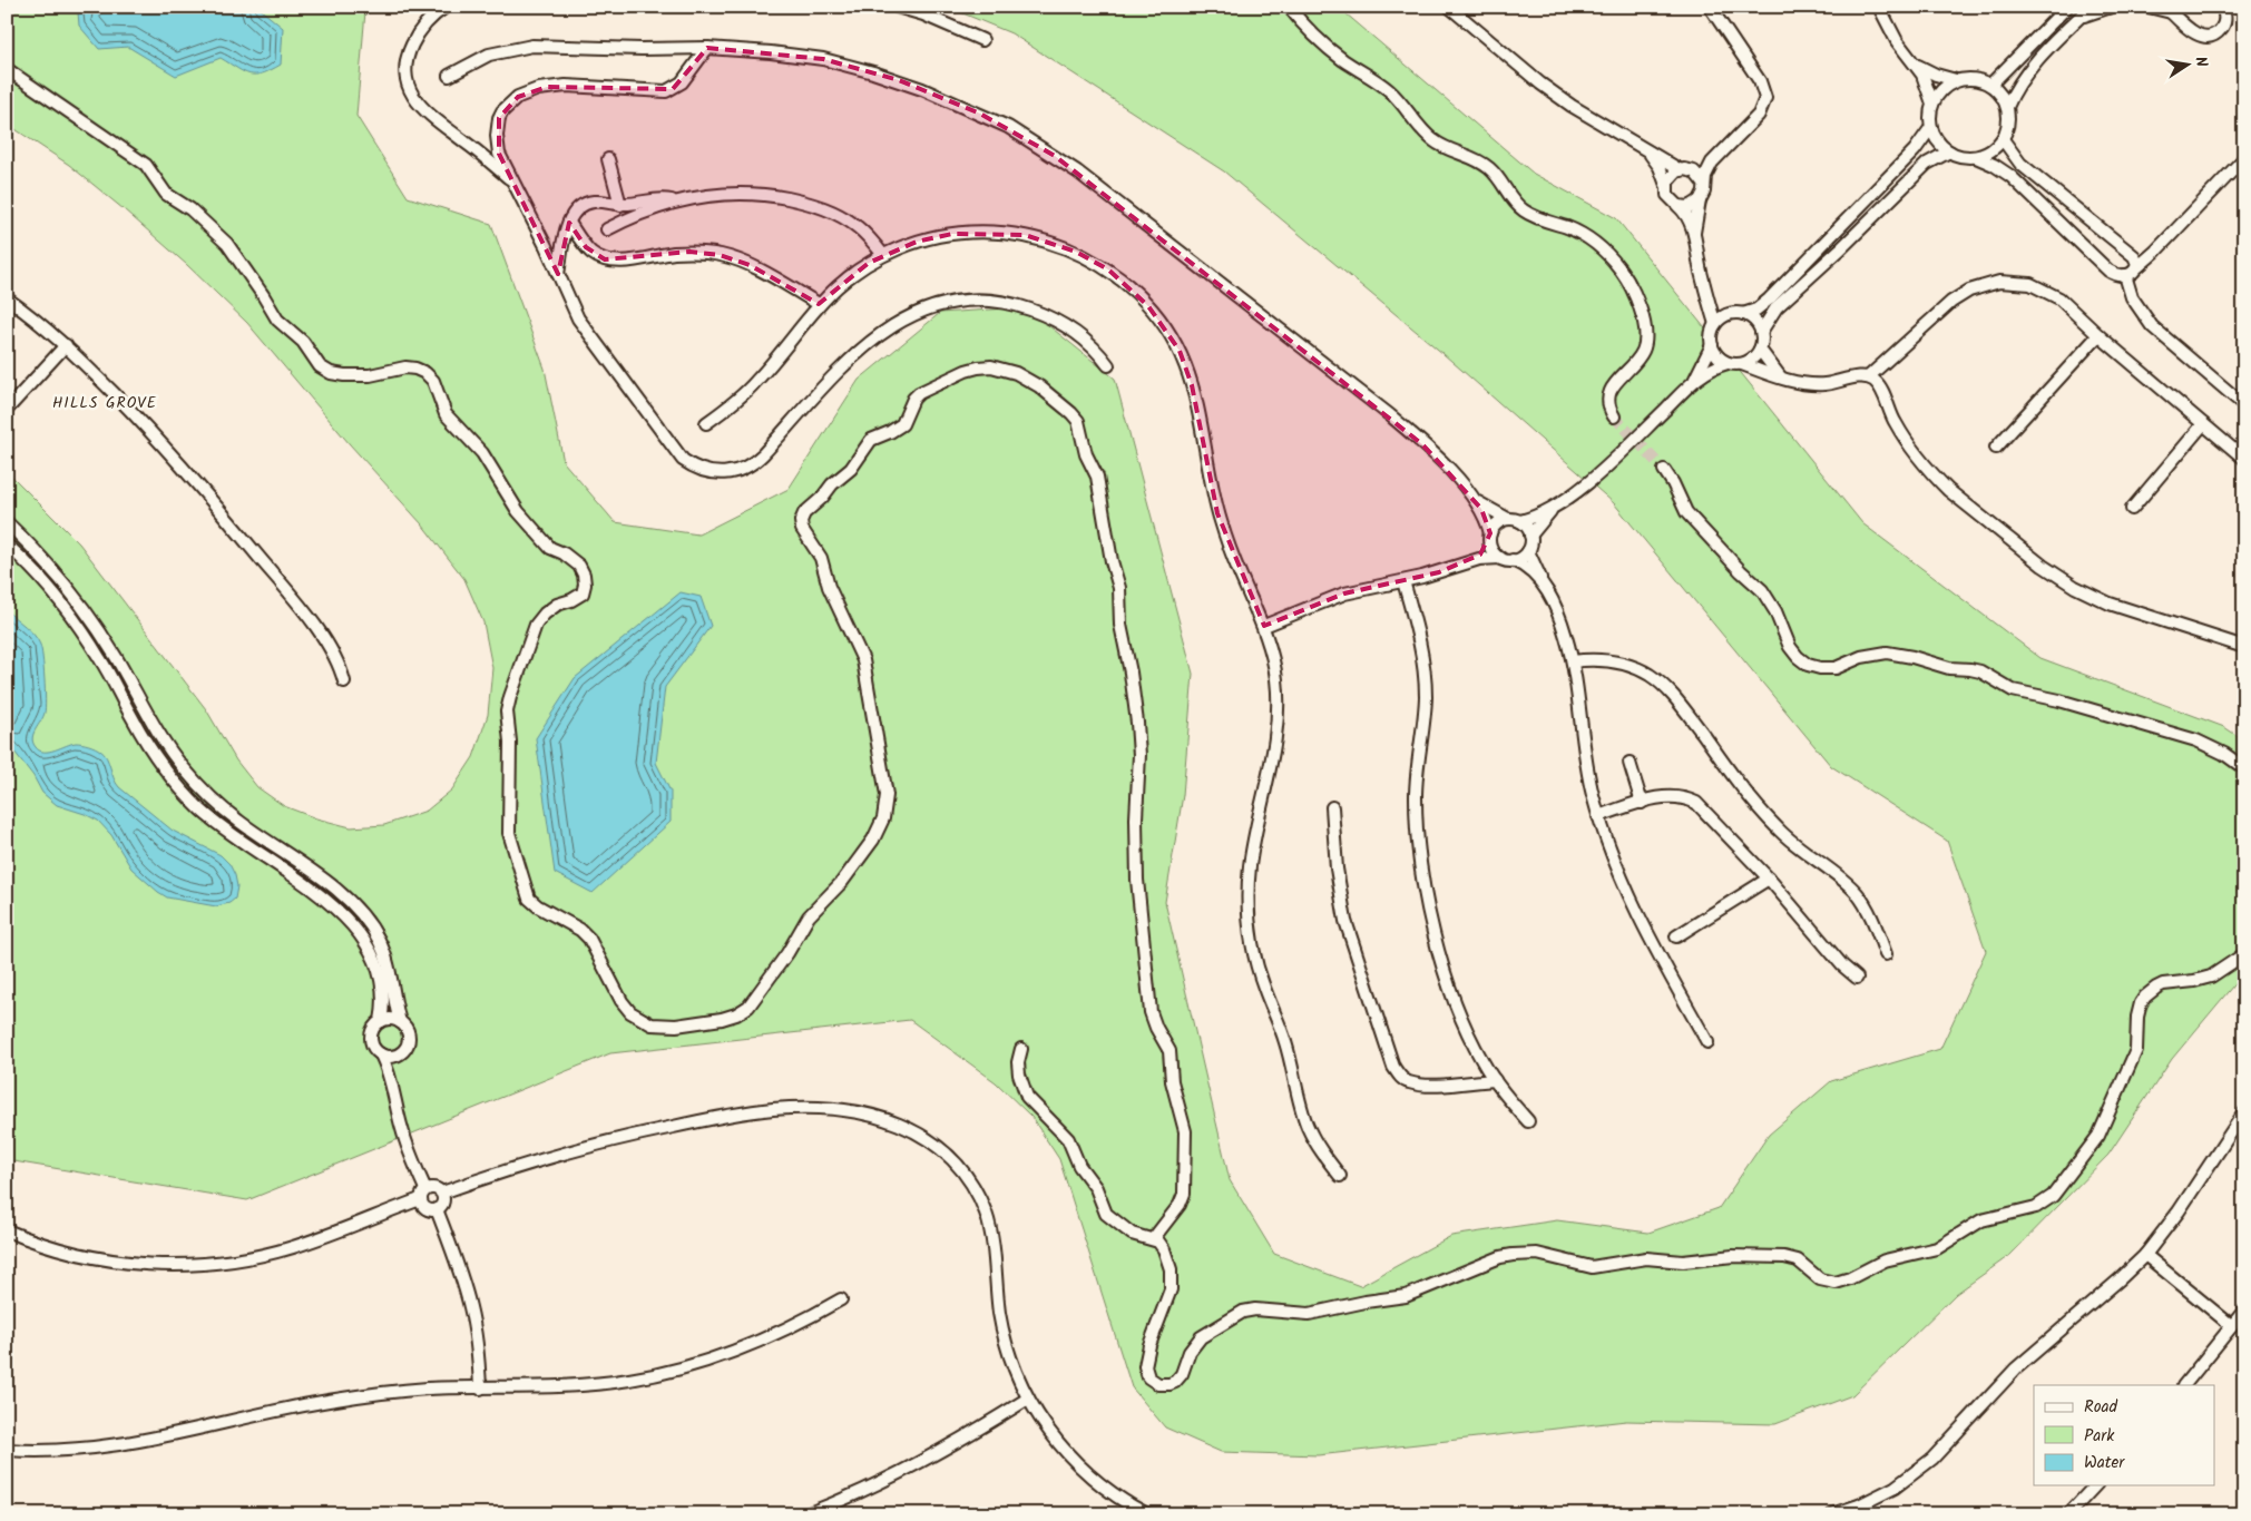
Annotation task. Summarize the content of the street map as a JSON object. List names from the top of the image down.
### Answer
{
  "districts": ["HILLS GROVE"],
  "legend": ["Road", "Park", "Water"],
  "north": "right"
}
